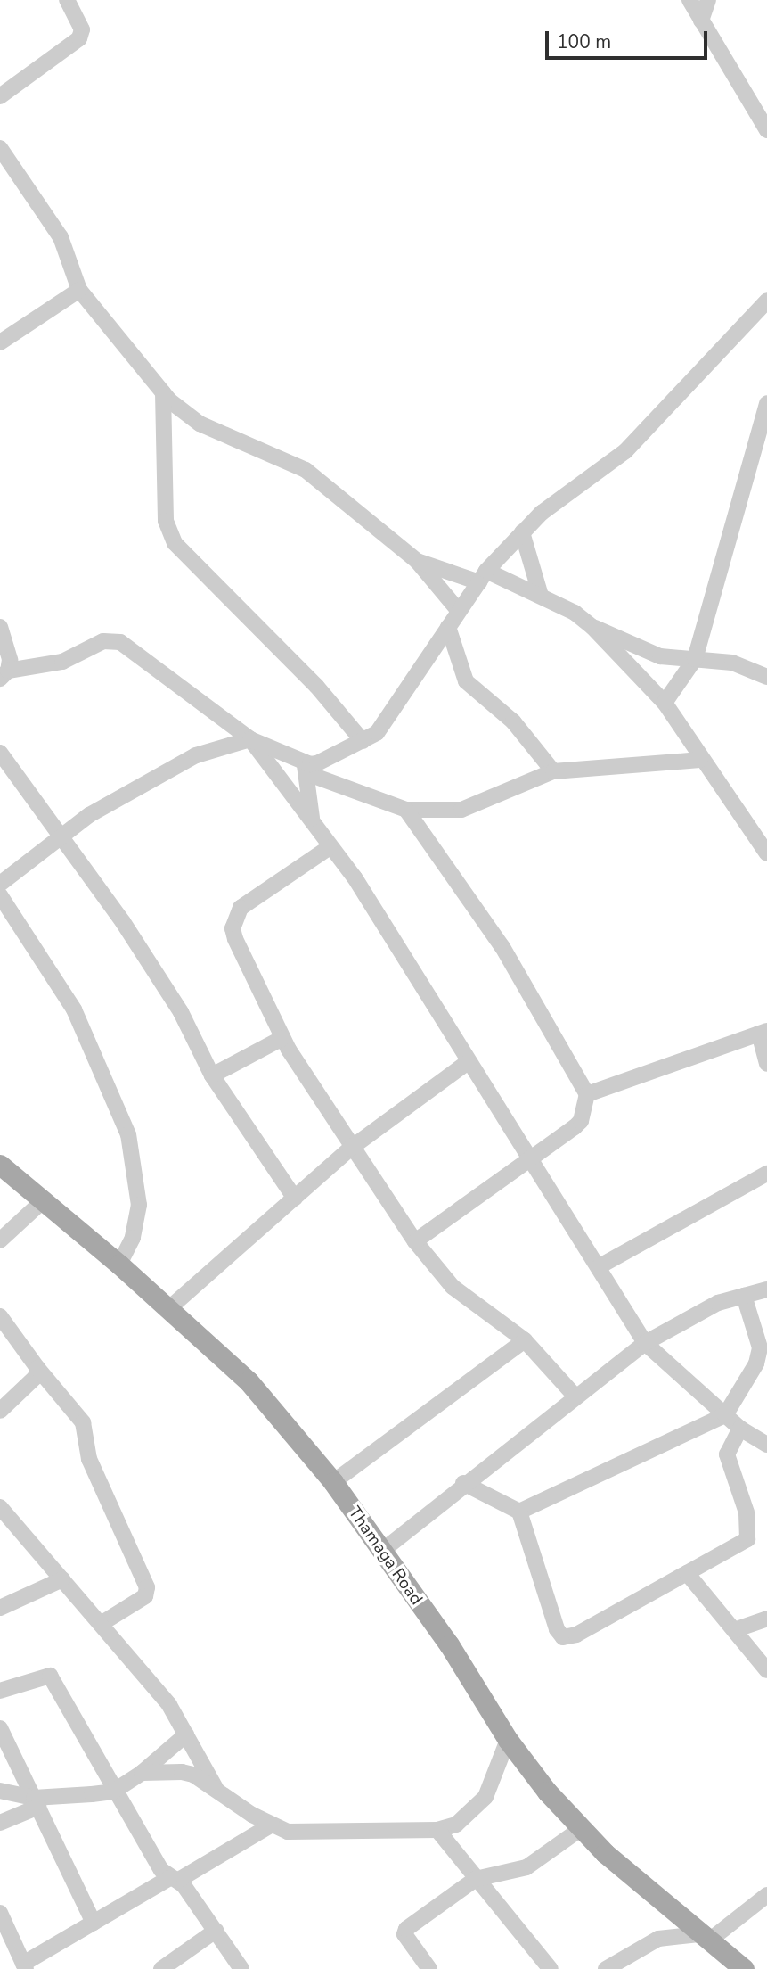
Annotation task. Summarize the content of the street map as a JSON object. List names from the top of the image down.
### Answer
{
  "streets": {
    "main road": ["Thamaga Road"]
  },
  "scale_bar": "100 m"
}
